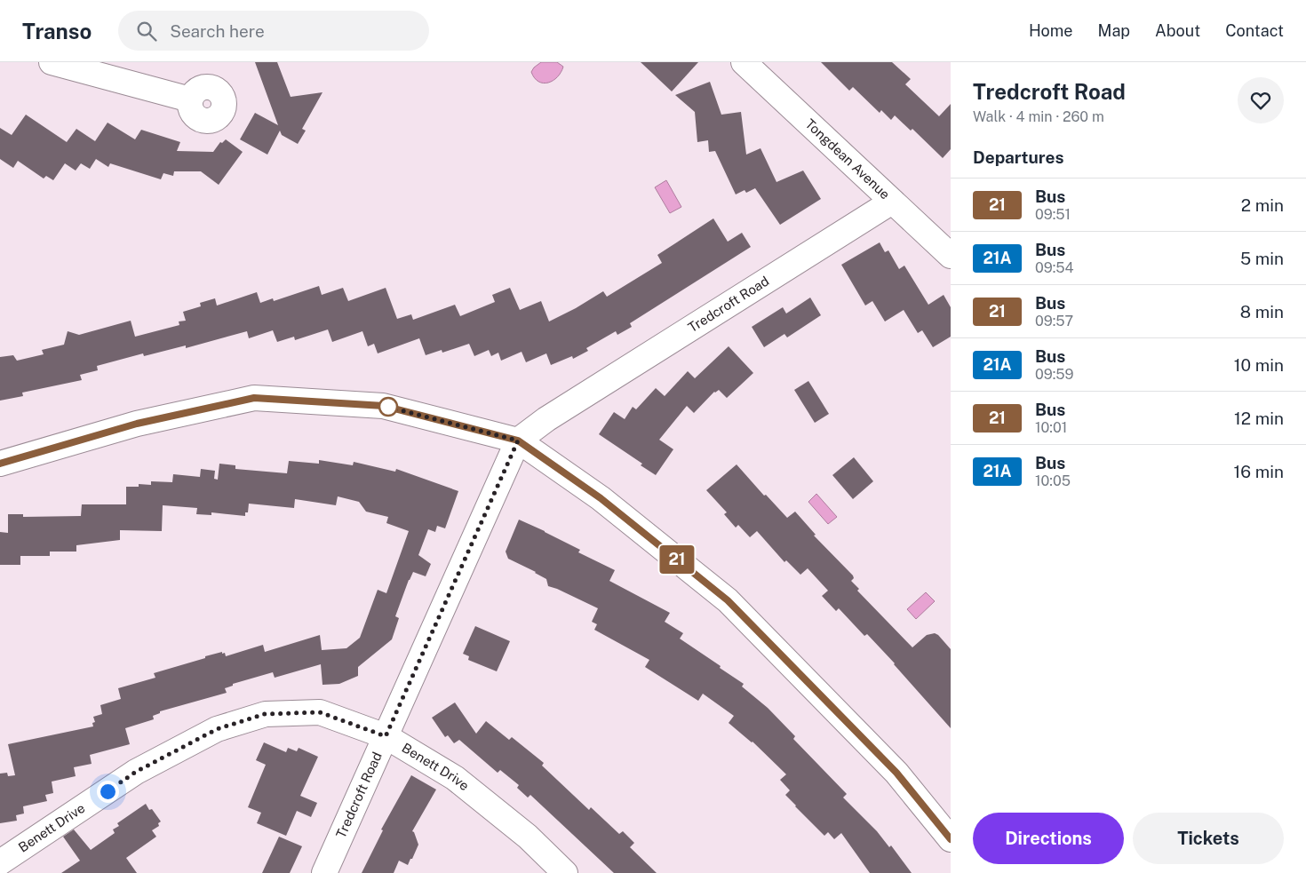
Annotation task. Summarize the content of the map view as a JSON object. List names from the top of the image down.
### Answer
{
  "streets": {
    "street": ["Tongdean Avenue", "Tredcroft Road", "Benett Drive"]
  },
  "crossings": [
    ["Tongdean Avenue", "Tredcroft Road"],
    ["Tredcroft Road", "Benett Drive"]
  ],
  "lines": ["bus line 21"],
  "page": {
    "header": "Transo",
    "search": "Search here",
    "nav": [
      "Home",
      "Map",
      "About",
      "Contact"
    ],
    "on_map": "21",
    "heading": [
      ["Tredcroft Road", "Walk · 4 min · 260 m"],
      "Departures"
    ],
    "list": [
      {
        "mark": "21",
        "name": "Bus",
        "note": "09:51",
        "value": "2 min"
      },
      {
        "mark": "21A",
        "name": "Bus",
        "note": "09:54",
        "value": "5 min"
      },
      {
        "mark": "21",
        "name": "Bus",
        "note": "09:57",
        "value": "8 min"
      },
      {
        "mark": "21A",
        "name": "Bus",
        "note": "09:59",
        "value": "10 min"
      },
      {
        "mark": "21",
        "name": "Bus",
        "note": "10:01",
        "value": "12 min"
      },
      {
        "mark": "21A",
        "name": "Bus",
        "note": "10:05",
        "value": "16 min"
      }
    ],
    "buttons": ["Directions", "Tickets"]
  }
}
